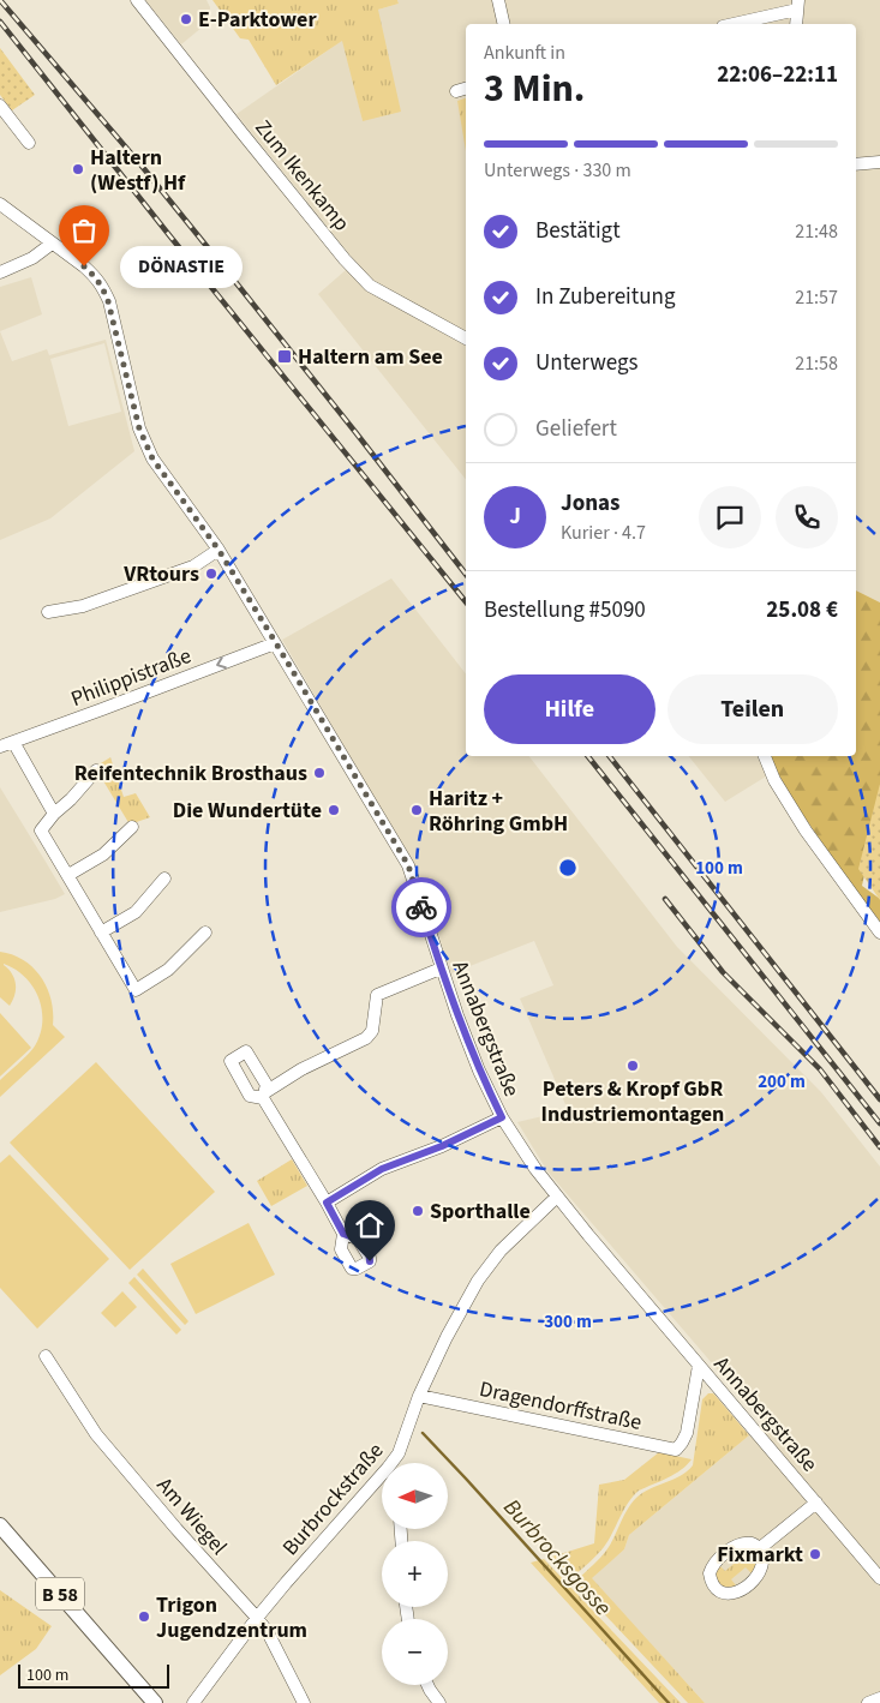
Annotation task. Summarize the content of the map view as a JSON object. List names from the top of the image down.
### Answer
{
  "streets": {
    "main road": ["B 58"],
    "street": [
      "Zum Ikenkamp",
      "Philippistraße",
      "Annabergstraße",
      "Dragendorffstraße",
      "Burbrockstraße",
      "Am Wiegel"
    ]
  },
  "crossings": [
    ["Philippistraße", "Annabergstraße"],
    ["Annabergstraße", "Dragendorffstraße"],
    ["Annabergstraße", "Burbrockstraße"],
    ["Dragendorffstraße", "Burbrockstraße"],
    ["Burbrockstraße", "Am Wiegel"]
  ],
  "water": ["Burbrocksgosse"],
  "places": {
    "other": [
      "E-Parktower",
      "Haltern (Westf) Hf",
      "DÖNASTIE",
      "VRtours",
      "Reifentechnik Brosthaus",
      "Die Wundertüte",
      "Haritz + Röhring GmbH",
      "Peters & Kropf GbR Industriemontagen",
      "Sporthalle",
      "Fixmarkt",
      "Trigon Jugendzentrum"
    ],
    "transit": ["Haltern am See"]
  },
  "scale_bar": "100 m",
  "north": "left",
  "page": {
    "heading": ["3 Min.", "Ankunft in", "22:06–22:11"],
    "panel": [
      "Jonas",
      "Kurier · 4.7",
      "Bestellung #5090",
      "25.08 €"
    ],
    "bar": "Unterwegs · 330 m",
    "list": [
      ["Bestätigt", "21:48"],
      ["In Zubereitung", "21:57"],
      ["Unterwegs", "21:58"],
      "Geliefert"
    ],
    "bubble": "DÖNASTIE",
    "round": "J",
    "buttons": ["Hilfe", "Teilen"],
    "map_buttons": ["+", "−"],
    "scale": "100 m"
  },
  "rings": ["100 m", "200 m", "300 m"]
}
